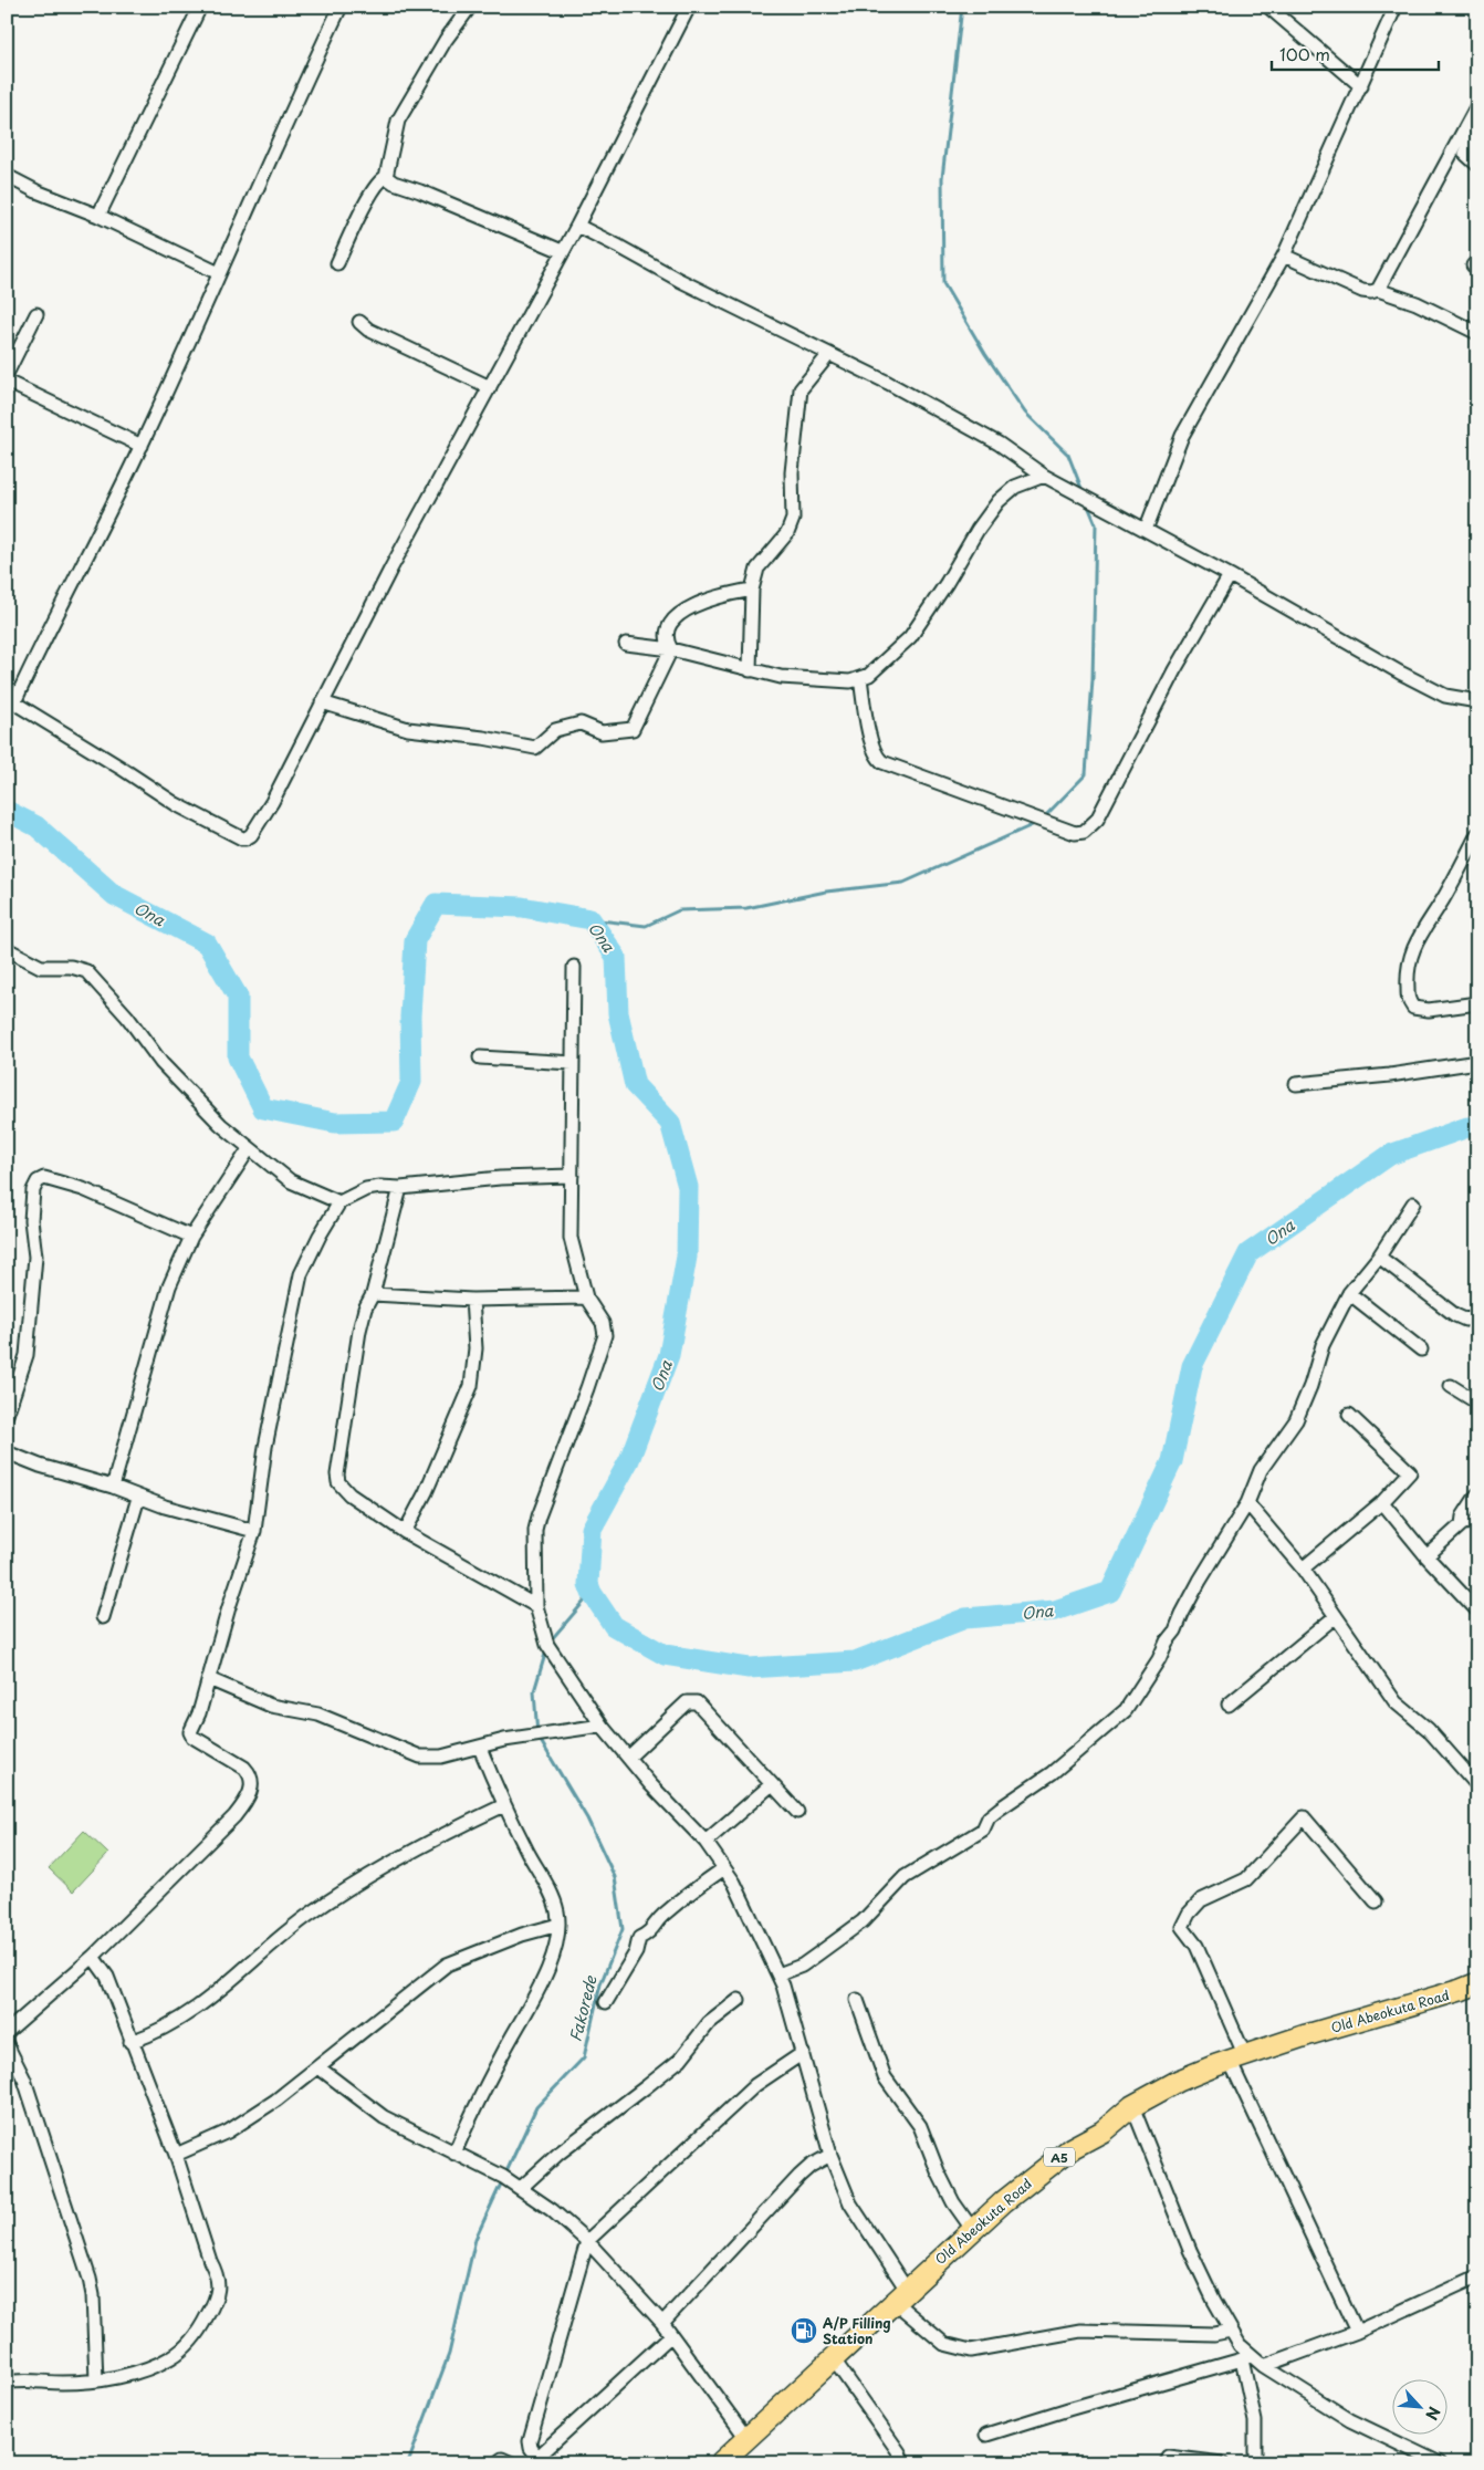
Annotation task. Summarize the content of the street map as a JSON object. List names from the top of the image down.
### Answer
{
  "streets": {
    "highway": ["Old Abeokuta Road", "A5"]
  },
  "water": ["Ona", "Fakorede"],
  "places": {
    "fuel station": ["A/P Filling Station"]
  },
  "scale_bar": "100 m",
  "north": "bottom right"
}
